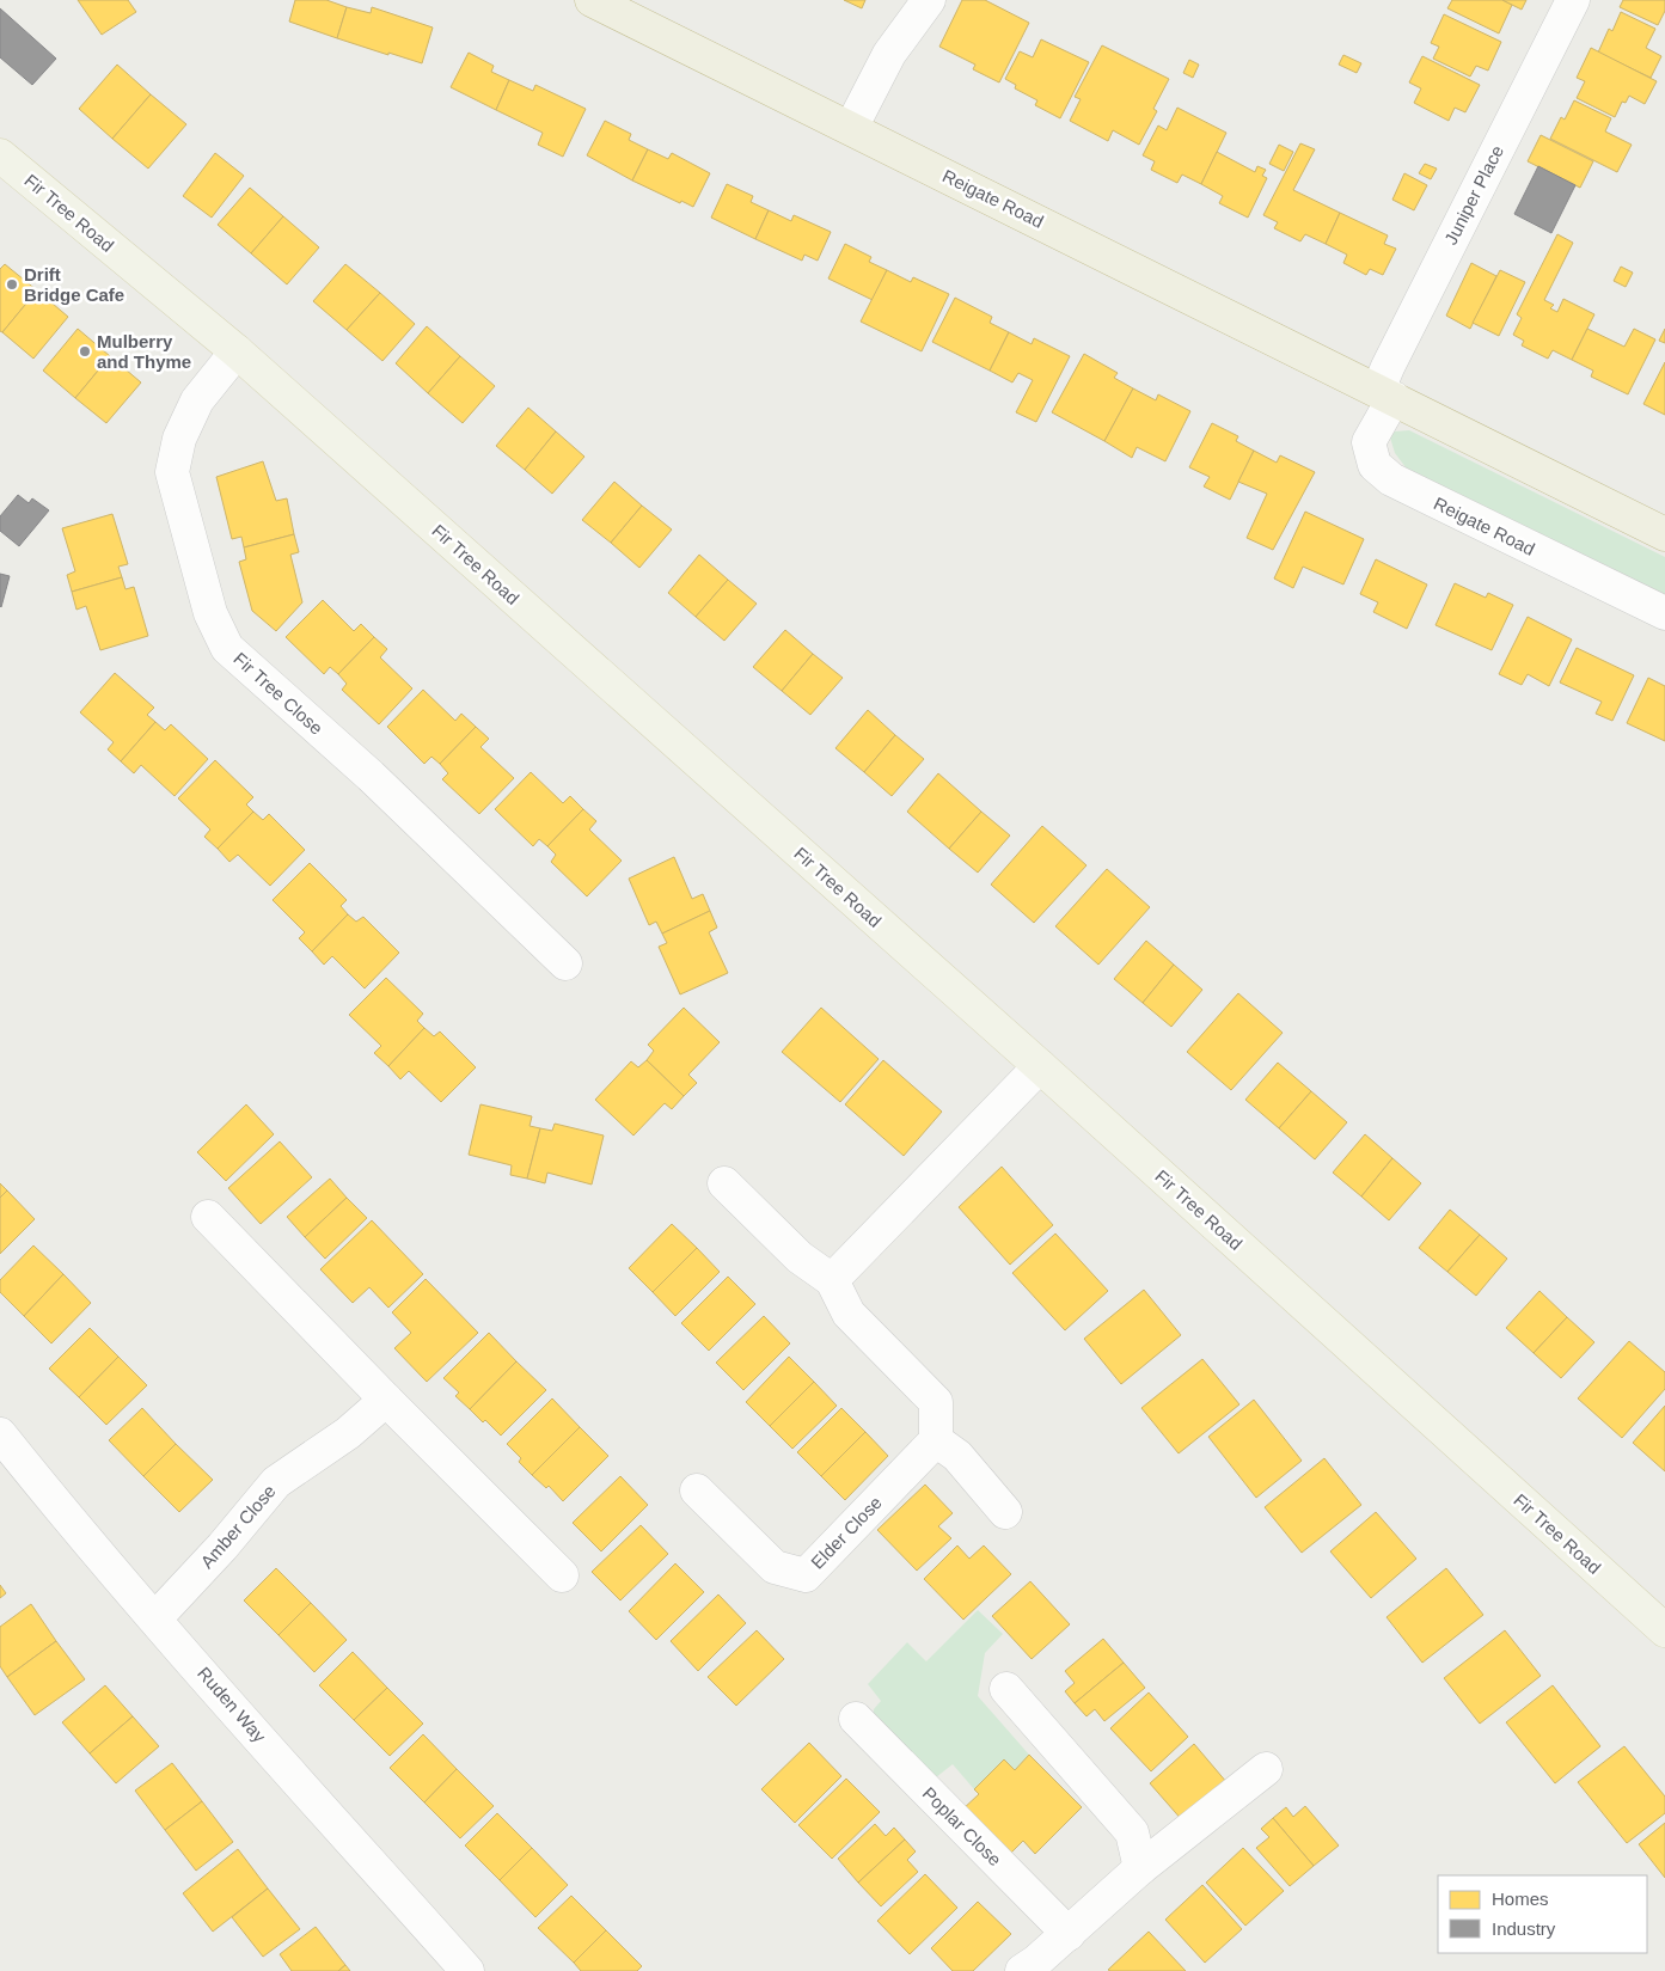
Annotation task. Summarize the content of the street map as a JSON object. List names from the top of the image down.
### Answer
{
  "streets": {
    "highway": ["Reigate Road"],
    "main road": ["Fir Tree Road"],
    "street": [
      "Juniper Place",
      "Fir Tree Close",
      "Amber Close",
      "Elder Close",
      "Ruden Way",
      "Poplar Close"
    ]
  },
  "crossings": [
    ["Juniper Place", "Reigate Road"],
    ["Fir Tree Road", "Fir Tree Close"],
    ["Amber Close", "Ruden Way"]
  ],
  "places": ["Drift Bridge Cafe", "Mulberry and Thyme"],
  "legend": ["Homes", "Industry"]
}
